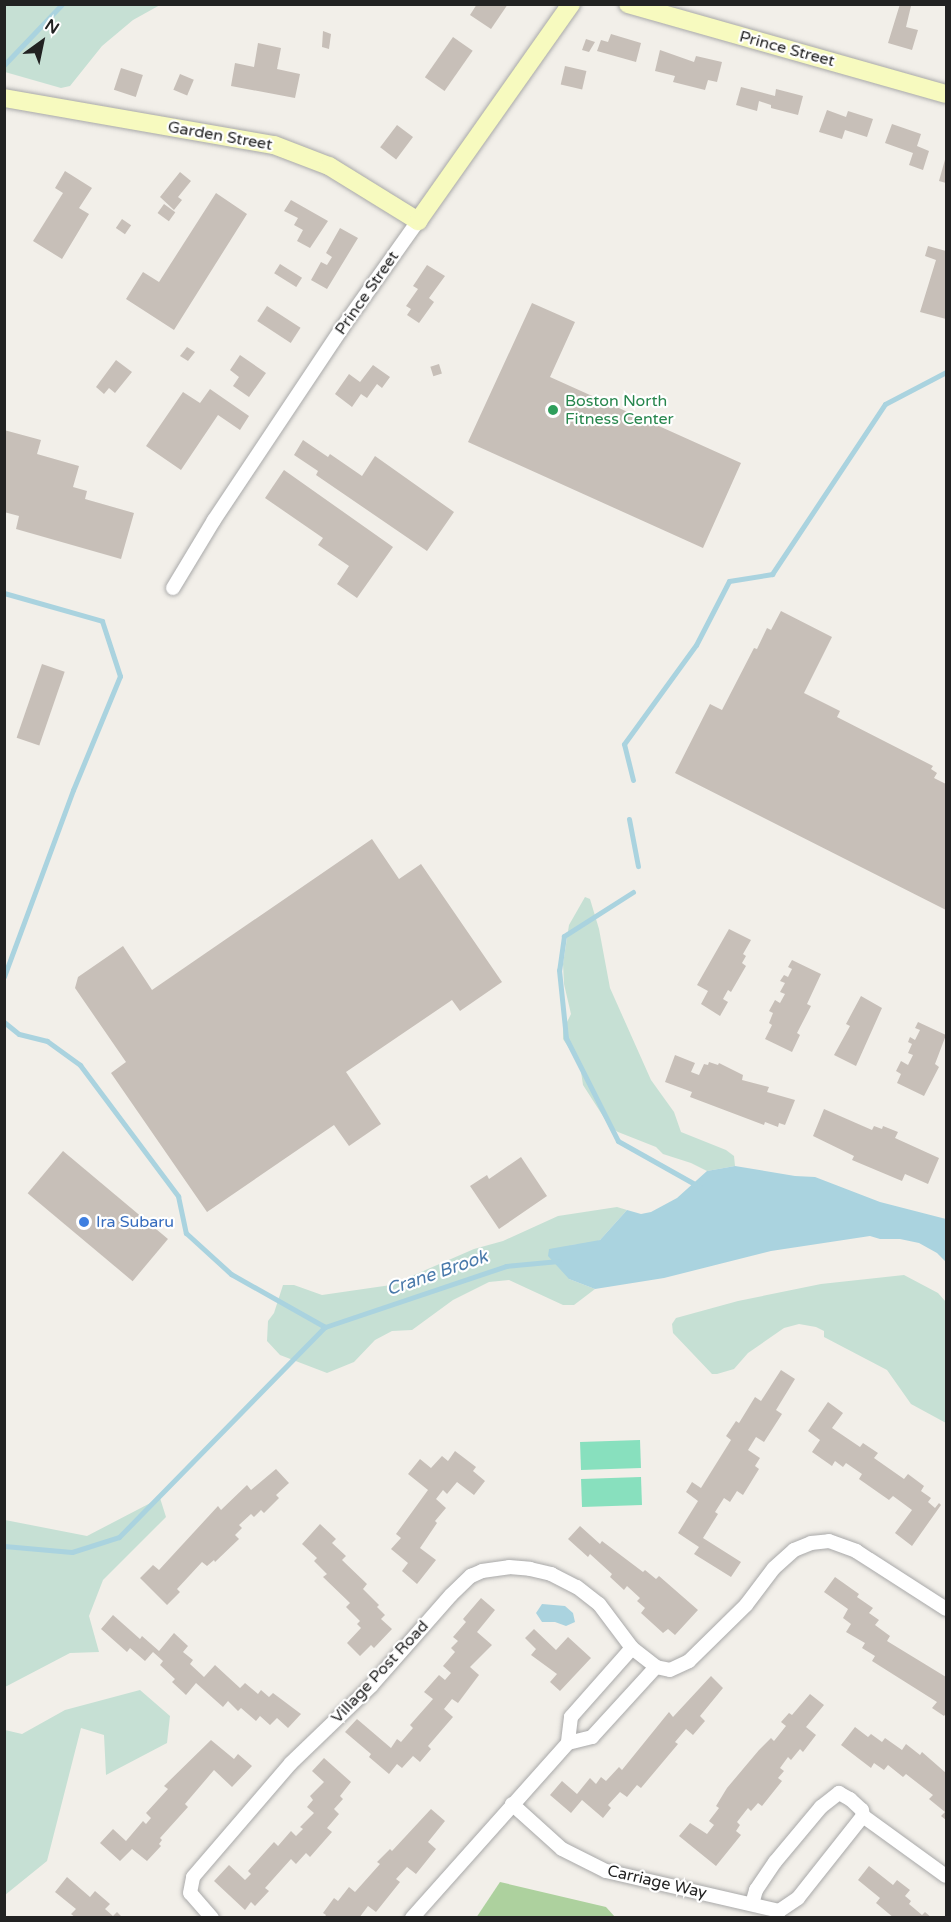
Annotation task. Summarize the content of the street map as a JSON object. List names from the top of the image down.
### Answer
{
  "streets": {
    "main road": ["Prince Street", "Garden Street"],
    "street": ["Village Post Road", "Carriage Way"]
  },
  "crossings": [
    ["Prince Street", "Garden Street"]
  ],
  "water": ["Crane Brook"],
  "places": ["Boston North Fitness Center", "Ira Subaru"],
  "north": "top right"
}
